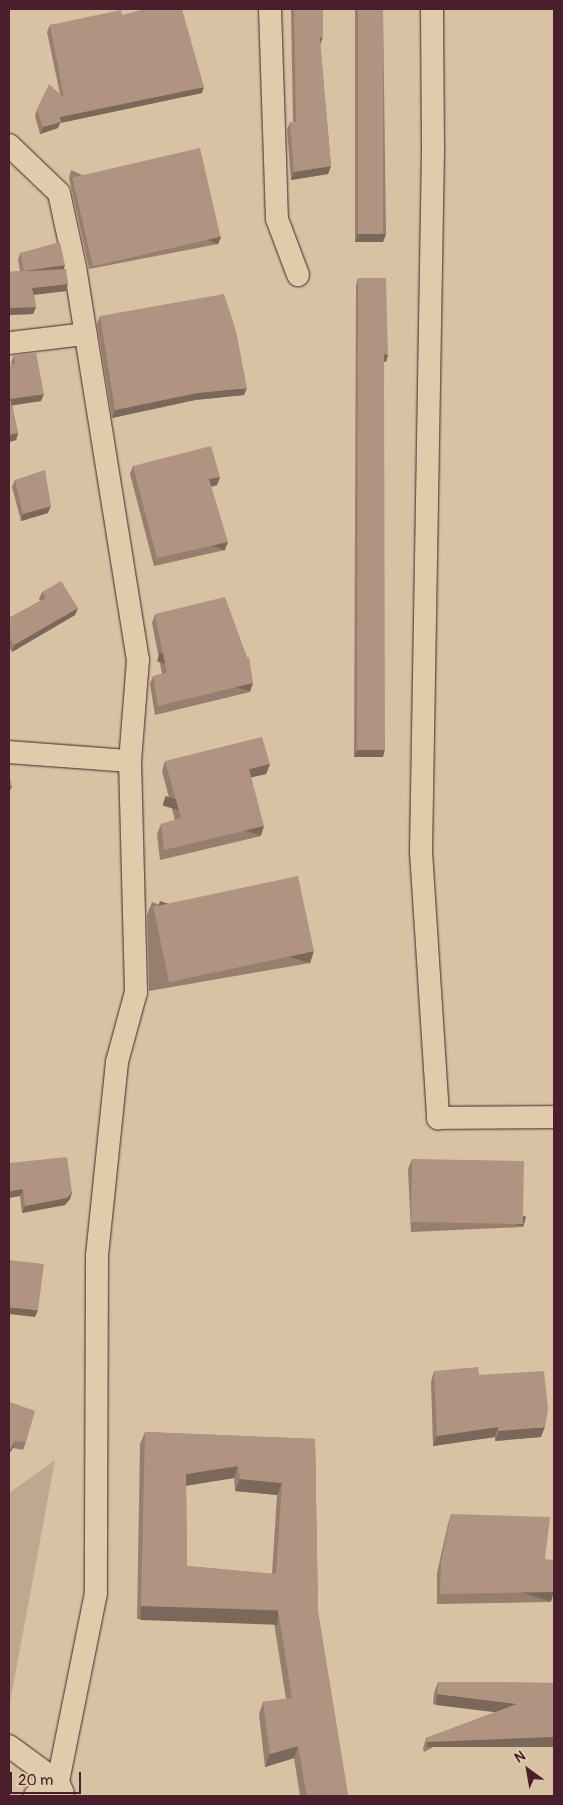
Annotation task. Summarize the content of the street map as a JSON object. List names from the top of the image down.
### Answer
{
  "scale_bar": "20 m",
  "north": "top left"
}
